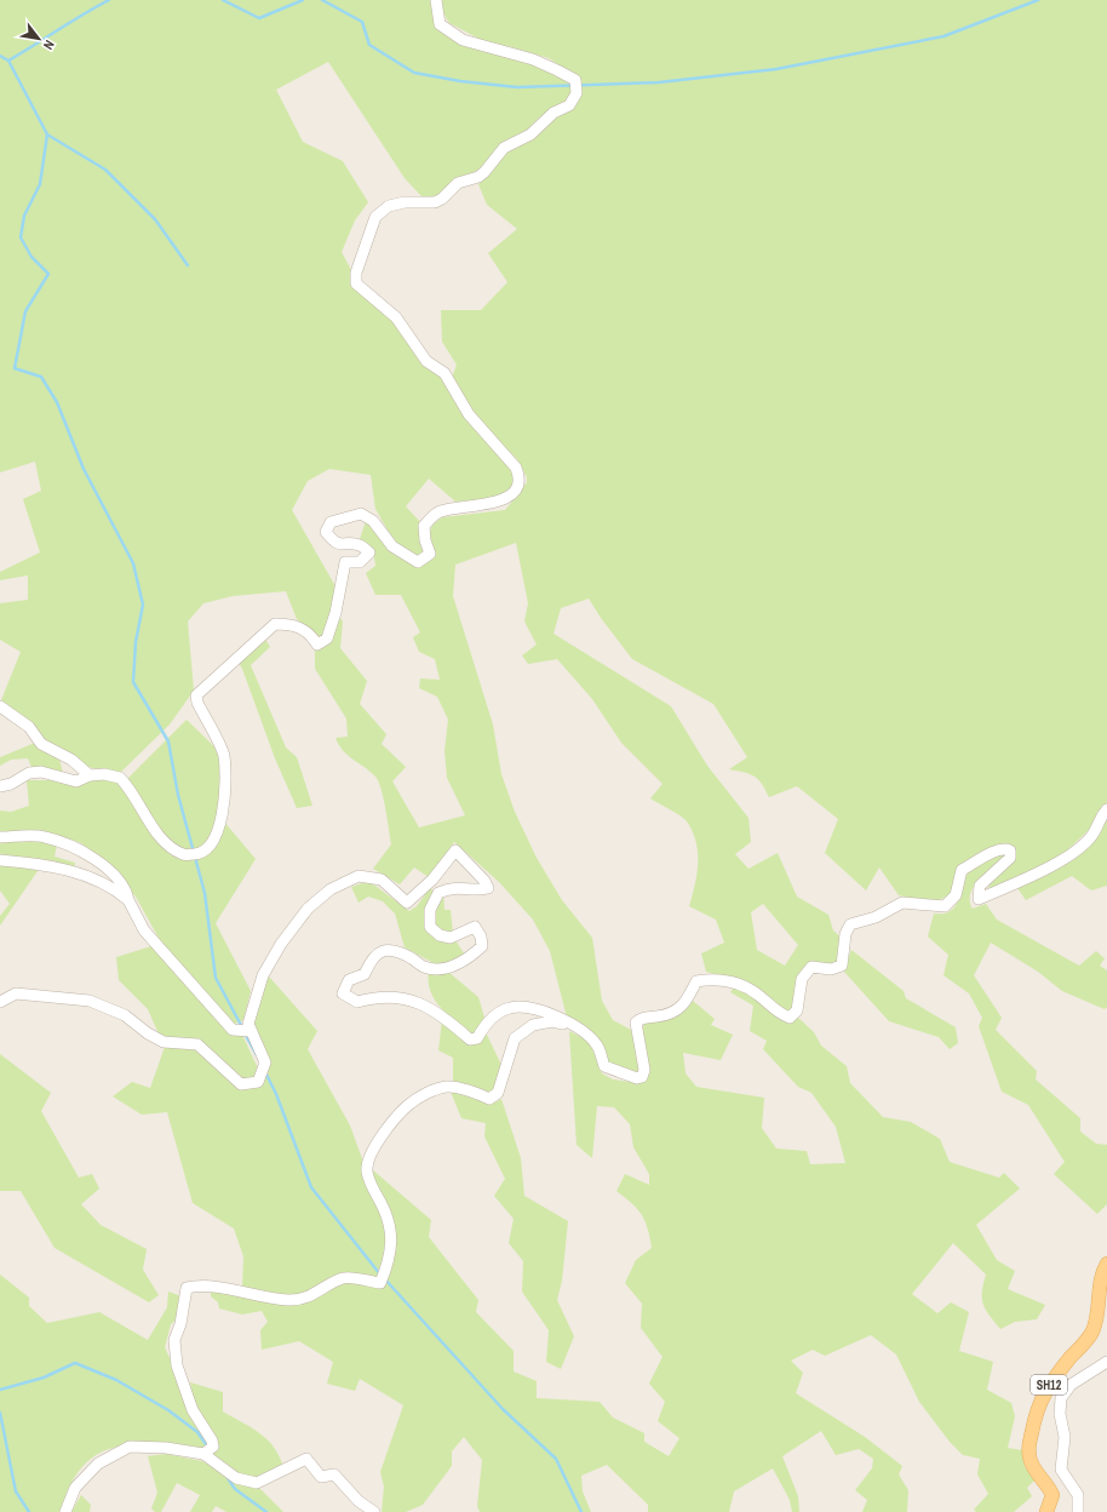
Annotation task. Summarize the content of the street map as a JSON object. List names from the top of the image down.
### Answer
{
  "streets": {
    "main road": ["SH12"]
  },
  "north": "bottom right"
}
